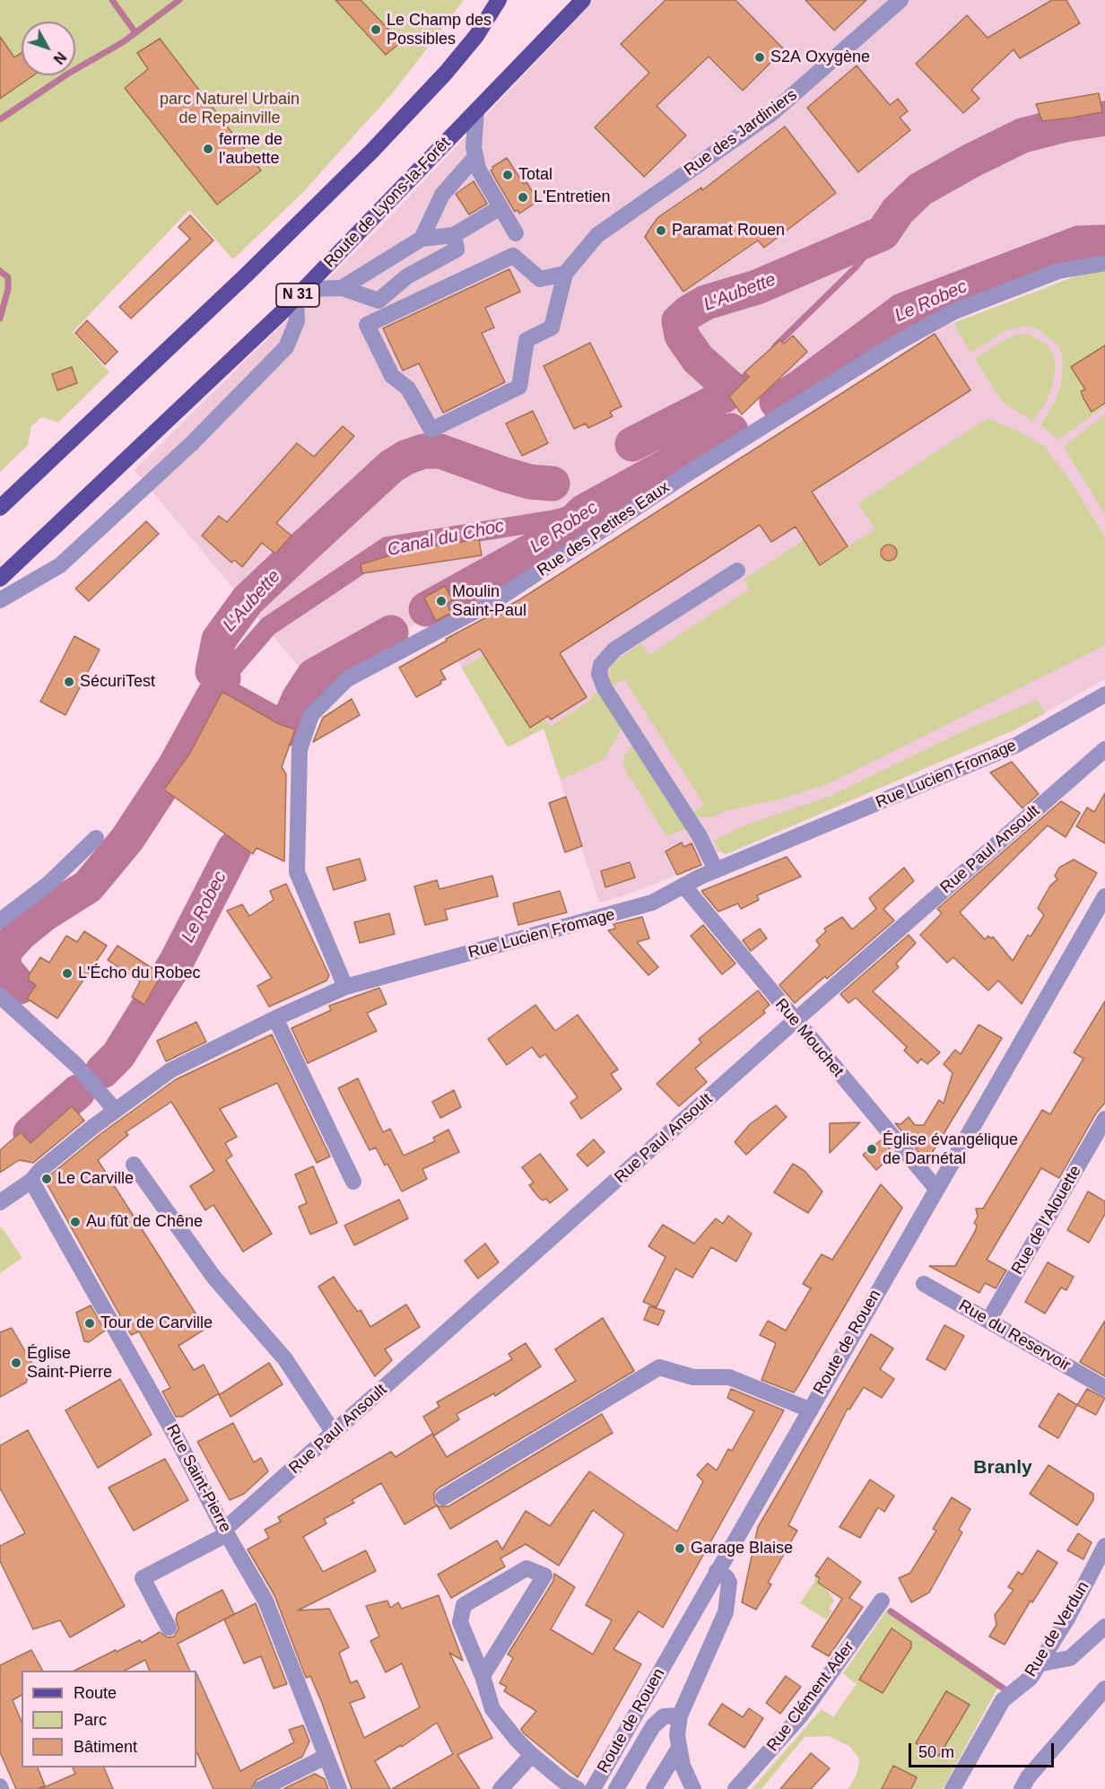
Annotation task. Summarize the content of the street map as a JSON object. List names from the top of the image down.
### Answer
{
  "streets": {
    "main road": ["Route de Lyons-la-Forêt", "N 31"],
    "street": [
      "Rue des Jardiniers",
      "Rue des Petites Eaux",
      "Rue Lucien Fromage",
      "Rue Paul Ansoult",
      "Rue Mouchet",
      "Rue de l'Alouette",
      "Rue du Reservoir",
      "Route de Rouen",
      "Rue Saint-Pierre",
      "Rue de Verdun",
      "Rue Clément Ader"
    ]
  },
  "crossings": [
    ["Rue des Petites Eaux", "Rue Lucien Fromage"],
    ["Rue Lucien Fromage", "Rue Mouchet"],
    ["Rue Lucien Fromage", "Rue Saint-Pierre"],
    ["Rue Paul Ansoult", "Rue Mouchet"],
    ["Rue Paul Ansoult", "Rue Saint-Pierre"],
    ["Rue Mouchet", "Route de Rouen"],
    ["Rue de l'Alouette", "Rue du Reservoir"]
  ],
  "districts": ["Branly"],
  "water": ["L'Aubette", "Le Robec", "Canal du Choc"],
  "parks": ["parc Naturel Urbain de Repainville"],
  "places": [
    "Le Champ des Possibles",
    "S2A Oxygène",
    "ferme de l'aubette",
    "Total",
    "L'Entretien",
    "Paramat Rouen",
    "Moulin Saint-Paul",
    "SécuriTest",
    "L'Écho du Robec",
    "Église évangélique de Darnétal",
    "Le Carville",
    "Au fût de Chêne",
    "Tour de Carville",
    "Église Saint-Pierre",
    "Garage Blaise"
  ],
  "legend": ["Route", "Parc", "Bâtiment"],
  "scale_bar": "50 m",
  "north": "bottom right"
}
